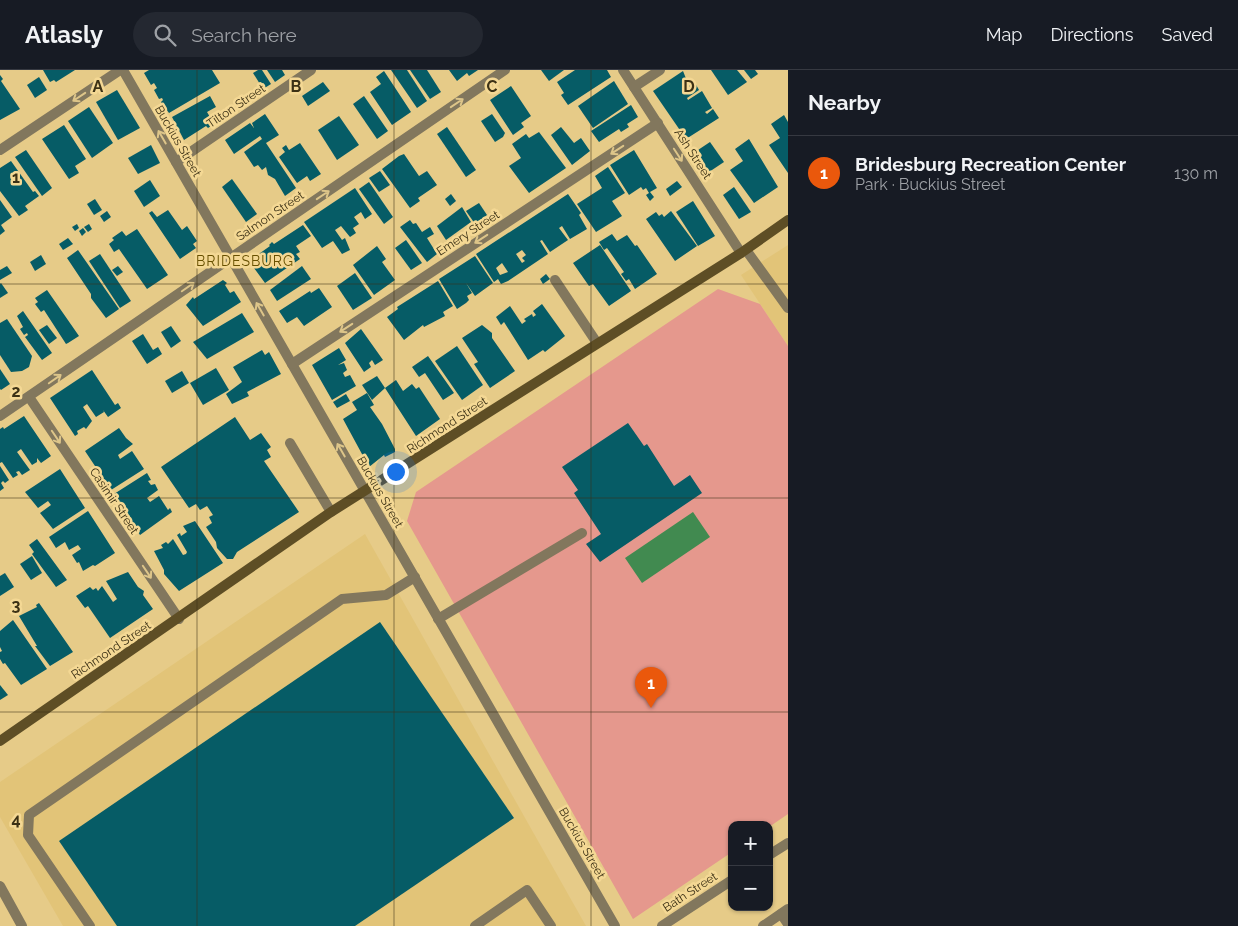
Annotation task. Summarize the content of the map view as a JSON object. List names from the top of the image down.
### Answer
{
  "streets": {
    "main road": ["Richmond Street"],
    "street": [
      "Tilton Street",
      "Buckius Street",
      "Ash Street",
      "Salmon Street",
      "Emery Street",
      "Casimir Street",
      "Bath Street"
    ]
  },
  "crossings": [
    ["Tilton Street", "Buckius Street"],
    ["Buckius Street", "Salmon Street"],
    ["Buckius Street", "Emery Street"],
    ["Buckius Street", "Richmond Street"],
    ["Ash Street", "Emery Street"],
    ["Ash Street", "Richmond Street"],
    ["Salmon Street", "Casimir Street"],
    ["Richmond Street", "Casimir Street"]
  ],
  "one_way": [
    "Buckius Street",
    "Ash Street",
    "Salmon Street",
    "Emery Street",
    "Casimir Street"
  ],
  "districts": ["BRIDESBURG"],
  "page": {
    "header": "Atlasly",
    "search": "Search here",
    "nav": ["Map", "Directions", "Saved"],
    "heading": "Nearby",
    "list": [
      {
        "mark": "1",
        "name": "Bridesburg Recreation Center",
        "note": "Park · Buckius Street",
        "value": "130 m"
      }
    ],
    "pins": "1",
    "map_buttons": ["+", "−"]
  },
  "grid": {
    "columns": [
      "A",
      "B",
      "C",
      "D"
    ],
    "rows": [
      "1",
      "2",
      "3",
      "4"
    ]
  }
}
